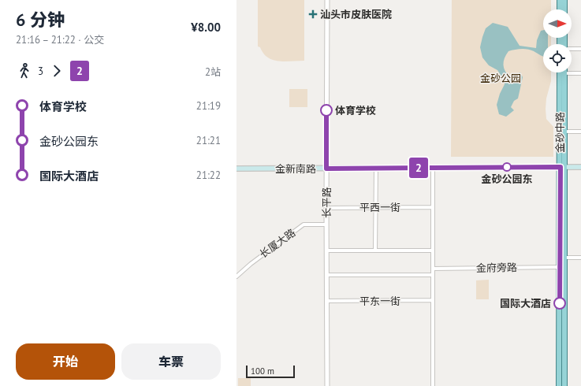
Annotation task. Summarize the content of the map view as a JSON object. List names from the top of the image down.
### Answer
{
  "streets": {
    "main road": ["金砂中路", "金新南路"],
    "street": [
      "长平路",
      "平西一街",
      "长厦大路",
      "金府旁路",
      "平东一街"
    ]
  },
  "crossings": [
    ["金砂中路", "金新南路"],
    ["金砂中路", "金府旁路"],
    ["金新南路", "长平路"],
    ["长平路", "平西一街"],
    ["长平路", "长厦大路"],
    ["长平路", "平东一街"]
  ],
  "parks": ["金砂公园"],
  "places": {
    "health": ["汕头市皮肤医院"],
    "other": ["体育学校", "金砂公园东", "国际大酒店"]
  },
  "lines": ["bus line 2"],
  "scale_bar": "100 m",
  "north": "right",
  "page": {
    "heading": ["6 分钟", "21:16 – 21:22 · 公交", "¥8.00"],
    "on_map": "2",
    "legs": ["3", "2", "2站"],
    "list": [
      {
        "name": "体育学校",
        "value": "21:19"
      },
      {
        "name": "金砂公园东",
        "value": "21:21"
      },
      {
        "name": "国际大酒店",
        "value": "21:22"
      }
    ],
    "buttons": ["开始", "车票"],
    "scale": "100 m"
  }
}
